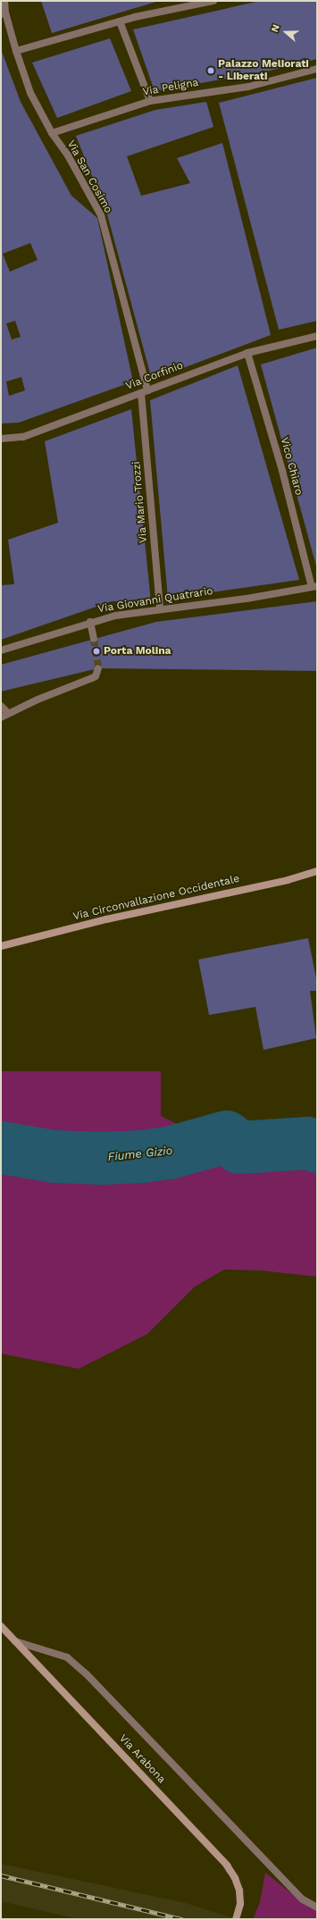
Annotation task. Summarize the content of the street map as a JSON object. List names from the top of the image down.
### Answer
{
  "streets": {
    "main road": ["Via Circonvallazione Occidentale", "Via Arabona"],
    "street": [
      "Via Peligna",
      "Via San Cosimo",
      "Via Corfinio",
      "Vico Chiaro",
      "Via Mario Trozzi",
      "Via Giovanni Quatrario"
    ]
  },
  "crossings": [
    ["Via Peligna", "Via San Cosimo"],
    ["Via San Cosimo", "Via Corfinio"],
    ["Via San Cosimo", "Via Mario Trozzi"],
    ["Via Corfinio", "Vico Chiaro"],
    ["Via Corfinio", "Via Mario Trozzi"],
    ["Vico Chiaro", "Via Giovanni Quatrario"],
    ["Via Mario Trozzi", "Via Giovanni Quatrario"]
  ],
  "water": ["Fiume Gizio"],
  "places": ["Palazzo Meliorati - Liberati", "Porta Molina"],
  "north": "left"
}
